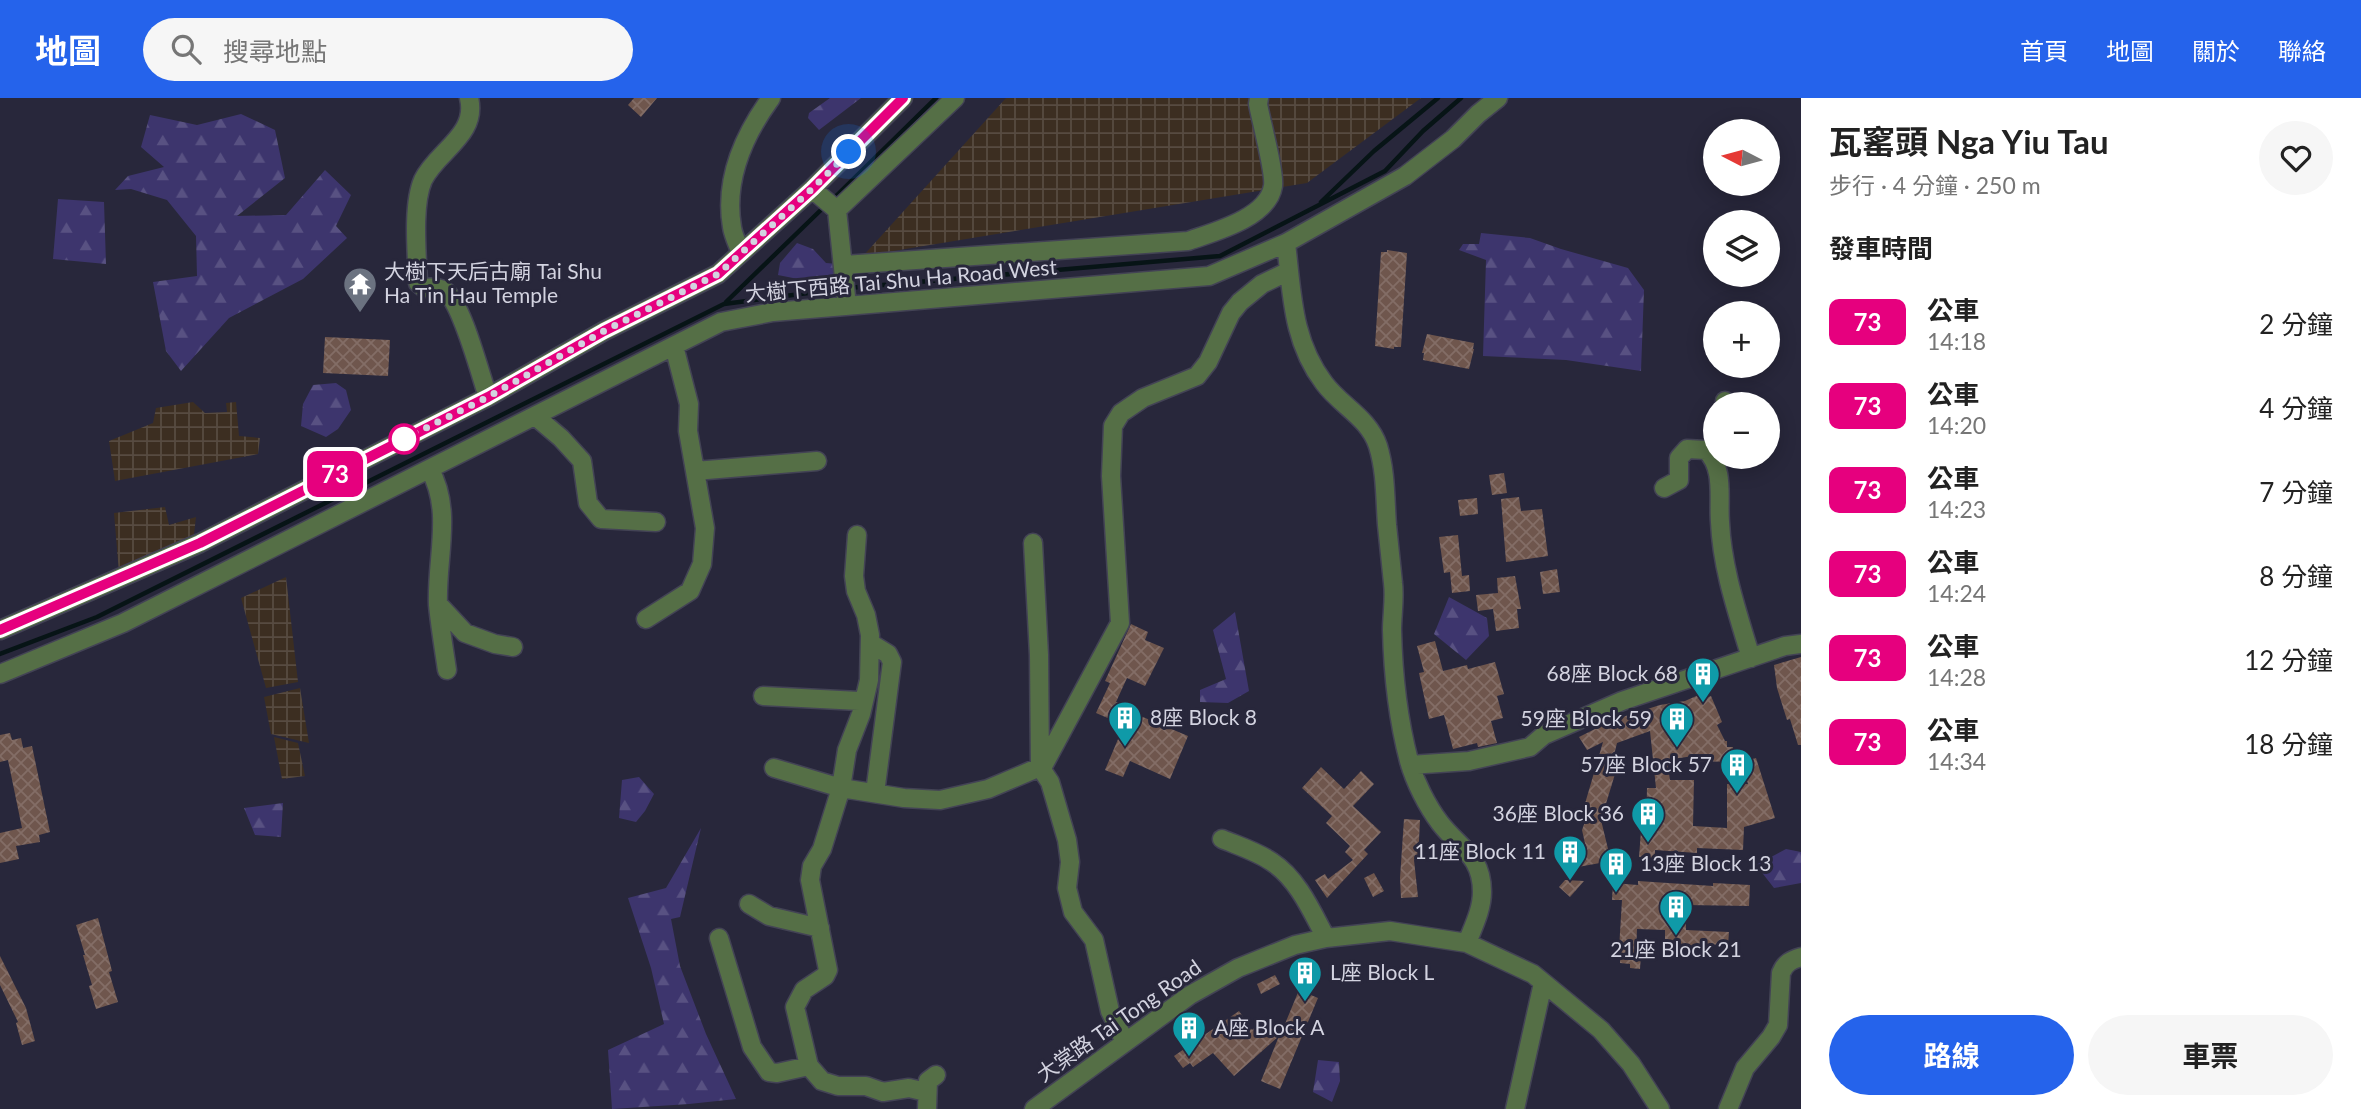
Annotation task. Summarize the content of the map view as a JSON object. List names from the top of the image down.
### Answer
{
  "streets": {
    "street": ["大樹下西路 Tai Shu Ha Road West", "大棠路 Tai Tong Road"]
  },
  "places": {
    "temple": ["大樹下天后古廟 Tai Shu Ha Tin Hau Temple"],
    "building": [
      "68座 Block 68",
      "8座 Block 8",
      "59座 Block 59",
      "57座 Block 57",
      "36座 Block 36",
      "11座 Block 11",
      "13座 Block 13",
      "21座 Block 21",
      "L座 Block L",
      "A座 Block A"
    ]
  },
  "lines": ["bus line 73"],
  "north": "left",
  "page": {
    "header": "地圖",
    "search": "搜尋地點",
    "nav": [
      "首頁",
      "地圖",
      "關於",
      "聯絡"
    ],
    "on_map": "73",
    "heading": [
      ["瓦窰頭 Nga Yiu Tau", "步行 · 4 分鐘 · 250 m"],
      "發車時間"
    ],
    "map_buttons": ["+", "−"],
    "list": [
      {
        "mark": "73",
        "name": "公車",
        "note": "14:18",
        "value": "2 分鐘"
      },
      {
        "mark": "73",
        "name": "公車",
        "note": "14:20",
        "value": "4 分鐘"
      },
      {
        "mark": "73",
        "name": "公車",
        "note": "14:23",
        "value": "7 分鐘"
      },
      {
        "mark": "73",
        "name": "公車",
        "note": "14:24",
        "value": "8 分鐘"
      },
      {
        "mark": "73",
        "name": "公車",
        "note": "14:28",
        "value": "12 分鐘"
      },
      {
        "mark": "73",
        "name": "公車",
        "note": "14:34",
        "value": "18 分鐘"
      }
    ],
    "buttons": ["路線", "車票"]
  }
}
